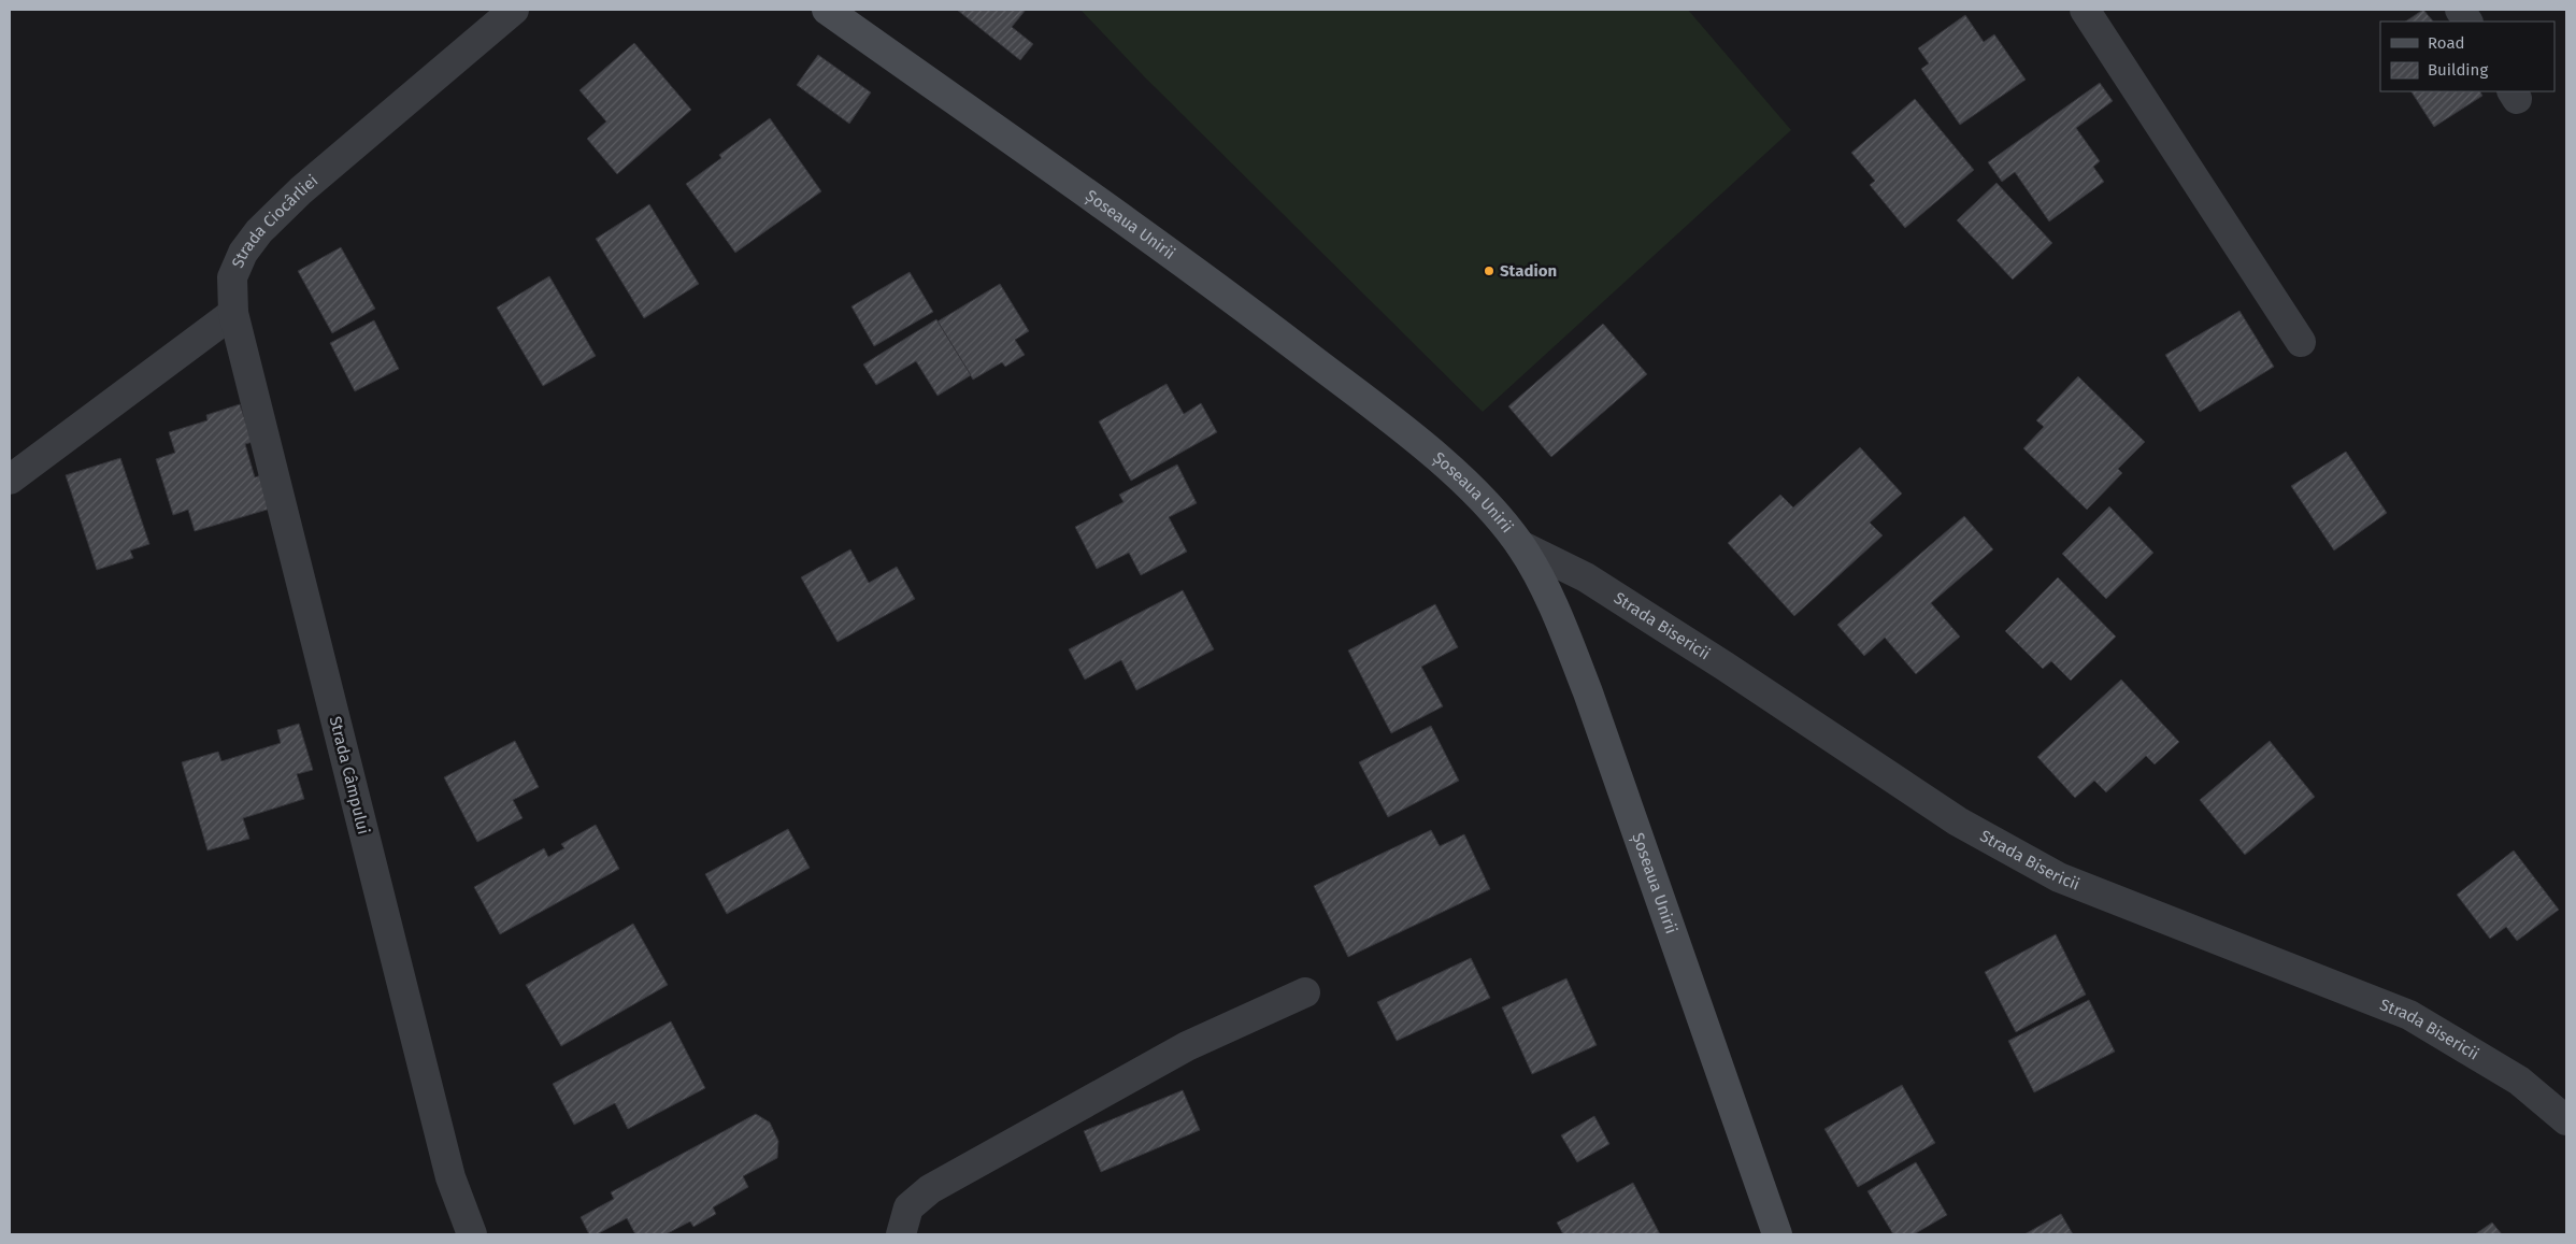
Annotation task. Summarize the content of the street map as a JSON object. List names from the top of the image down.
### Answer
{
  "streets": {
    "main road": ["Șoseaua Unirii"],
    "street": ["Strada Ciocârliei", "Strada Bisericii", "Strada Câmpului"]
  },
  "crossings": [
    ["Strada Ciocârliei", "Strada Câmpului"],
    ["Șoseaua Unirii", "Strada Bisericii"]
  ],
  "places": ["Stadion"],
  "legend": ["Road", "Building"]
}
